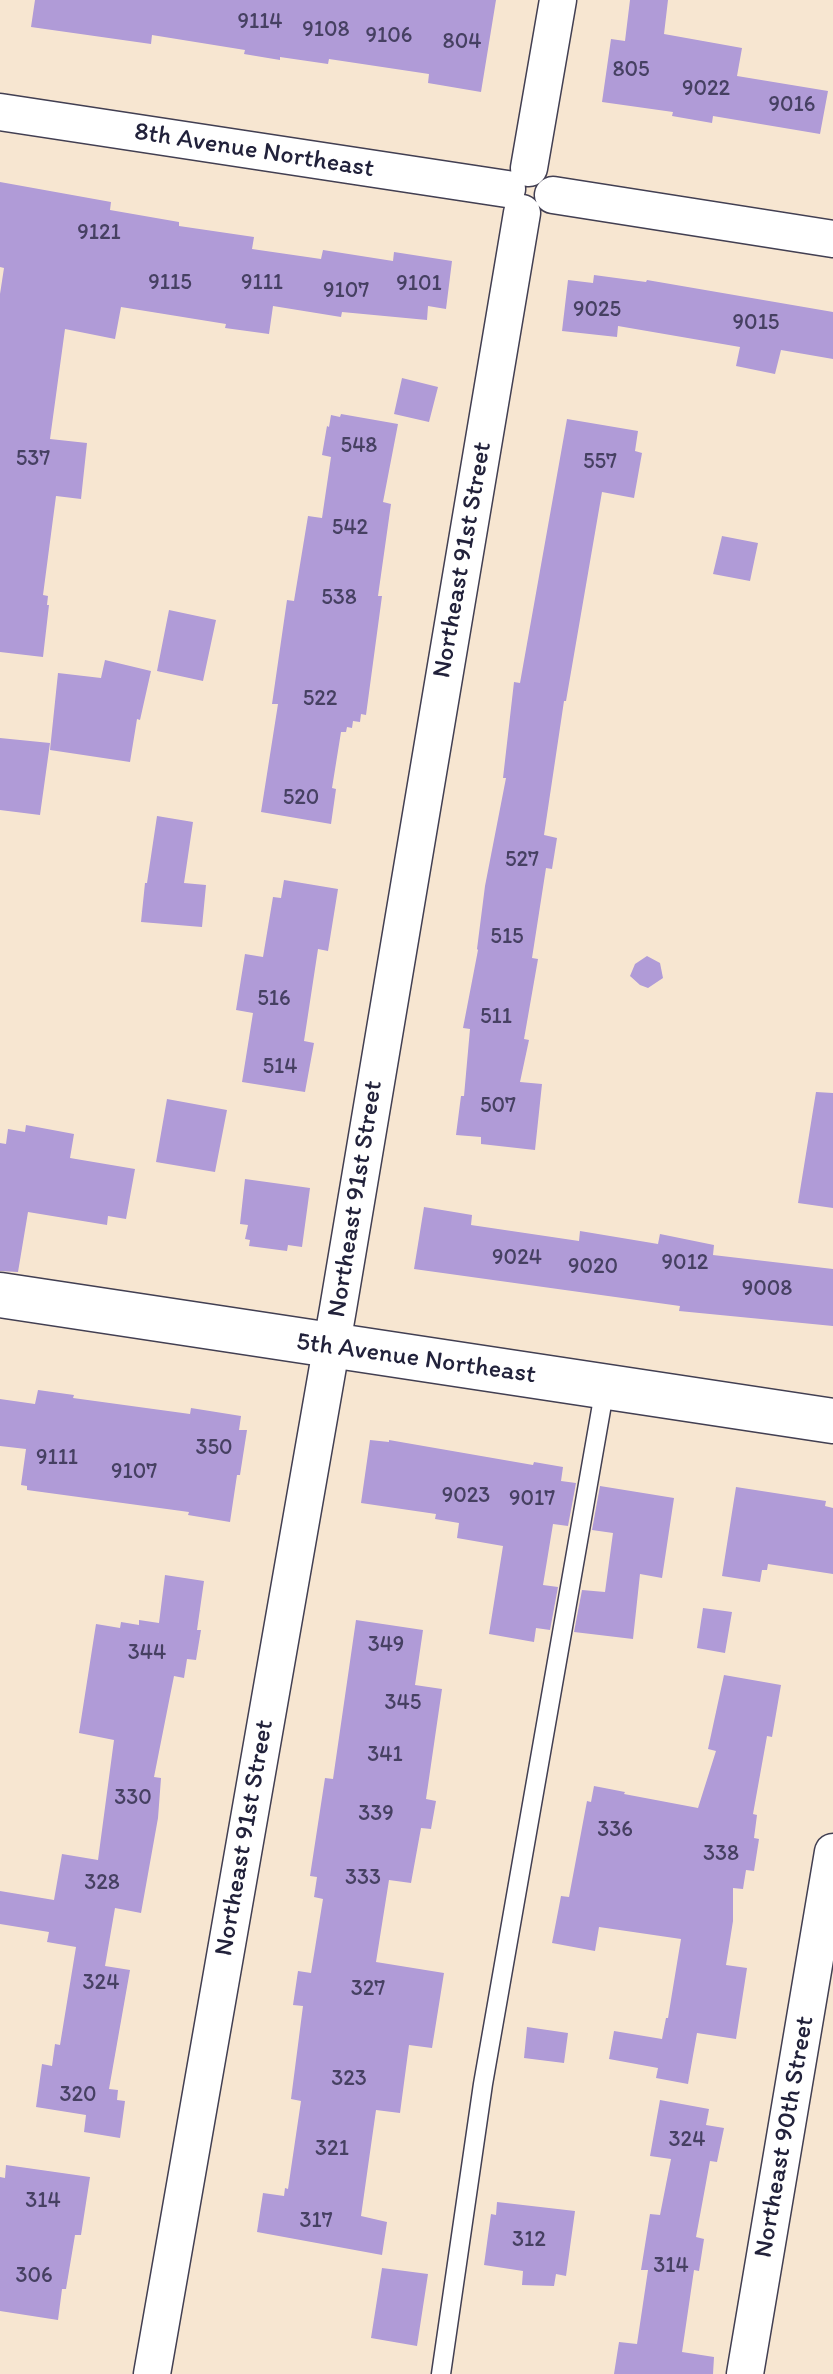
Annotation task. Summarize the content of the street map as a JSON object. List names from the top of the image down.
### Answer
{
  "streets": {
    "main road": ["5th Avenue Northeast"],
    "street": ["8th Avenue Northeast", "Northeast 91st Street", "Northeast 90th Street"]
  },
  "crossings": [
    ["8th Avenue Northeast", "Northeast 91st Street"],
    ["Northeast 91st Street", "5th Avenue Northeast"]
  ],
  "house_numbers": [
    "9114",
    "9108",
    "9106",
    "804",
    "805",
    "9022",
    "9016",
    "9121",
    "9115",
    "9111",
    "9101",
    "9107",
    "9025",
    "9015",
    "548",
    "537",
    "557",
    "542",
    "538",
    "522",
    "520",
    "527",
    "515",
    "516",
    "511",
    "514",
    "507",
    "9024",
    "9012",
    "9020",
    "9008",
    "350",
    "9111",
    "9107",
    "9023",
    "9017",
    "349",
    "344",
    "345",
    "341",
    "330",
    "339",
    "336",
    "338",
    "333",
    "328",
    "324",
    "327",
    "323",
    "320",
    "324",
    "321",
    "314",
    "317",
    "312",
    "314",
    "306"
  ]
}
